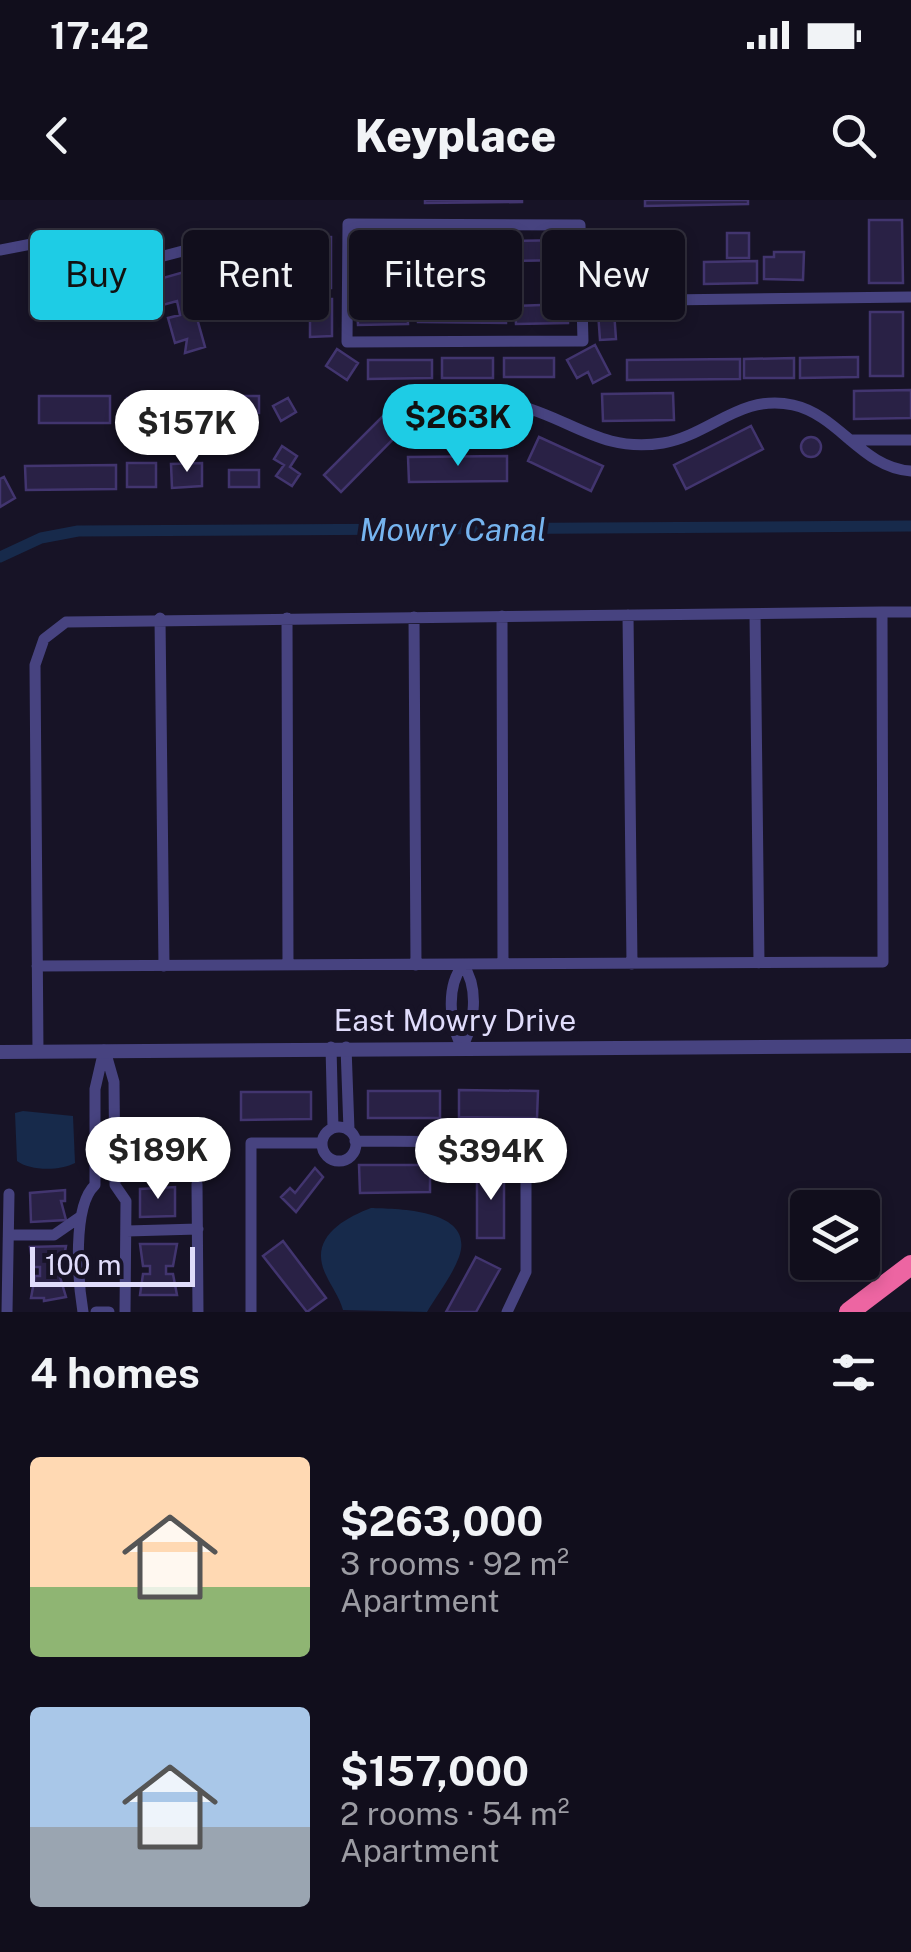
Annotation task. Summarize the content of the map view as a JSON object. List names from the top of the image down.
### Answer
{
  "streets": {
    "street": ["East Mowry Drive"]
  },
  "water": ["Mowry Canal"],
  "scale_bar": "100 m",
  "page": {
    "status": "17:42",
    "header": "Keyplace",
    "chip": [
      "Buy",
      "Rent",
      "Filters",
      "New"
    ],
    "price": [
      "$263K",
      "$157K",
      "$189K",
      "$394K"
    ],
    "scale": "100 m",
    "heading": "4 homes",
    "list": [
      {
        "name": "$263,000",
        "note": "3 rooms · 92 m² · Apartment"
      },
      {
        "name": "$157,000",
        "note": "2 rooms · 54 m² · Apartment"
      }
    ]
  }
}
